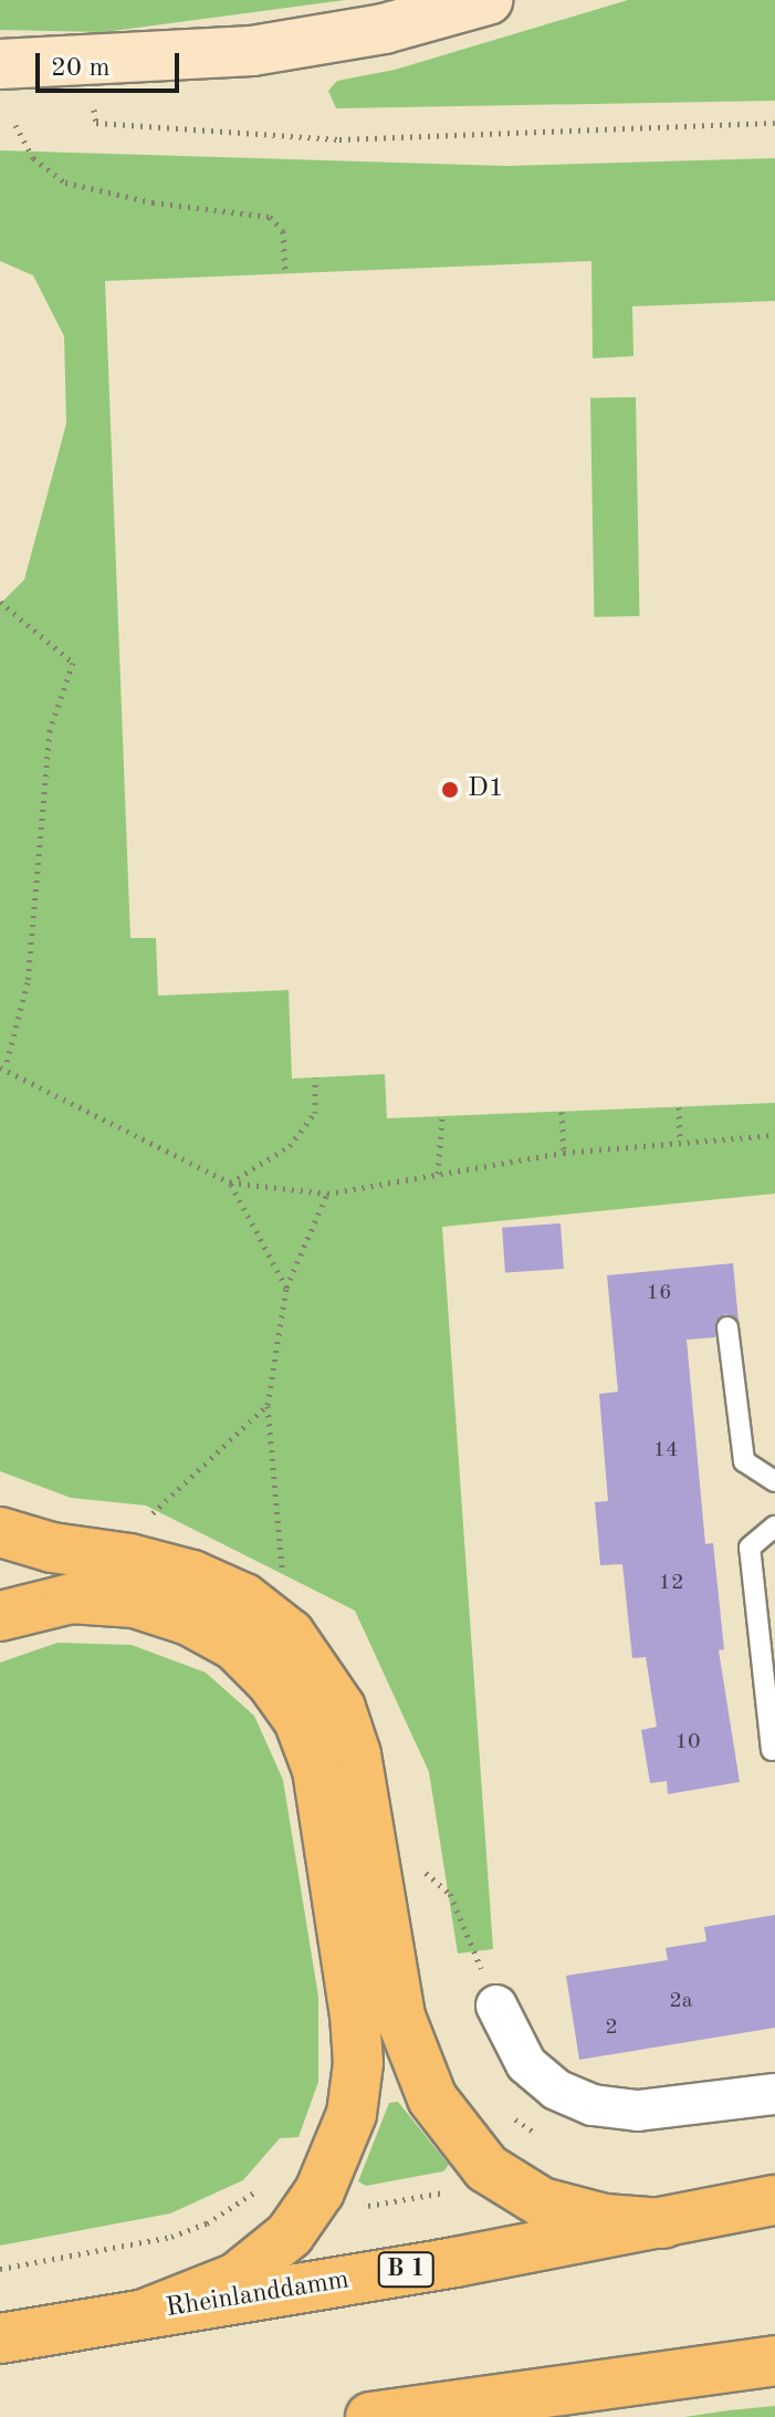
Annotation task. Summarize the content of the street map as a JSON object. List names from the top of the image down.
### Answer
{
  "streets": {
    "main road": ["B 1", "Rheinlanddamm"]
  },
  "places": ["D1"],
  "house_numbers": [
    "16",
    "14",
    "12",
    "10",
    "2a",
    "2"
  ],
  "scale_bar": "20 m"
}
